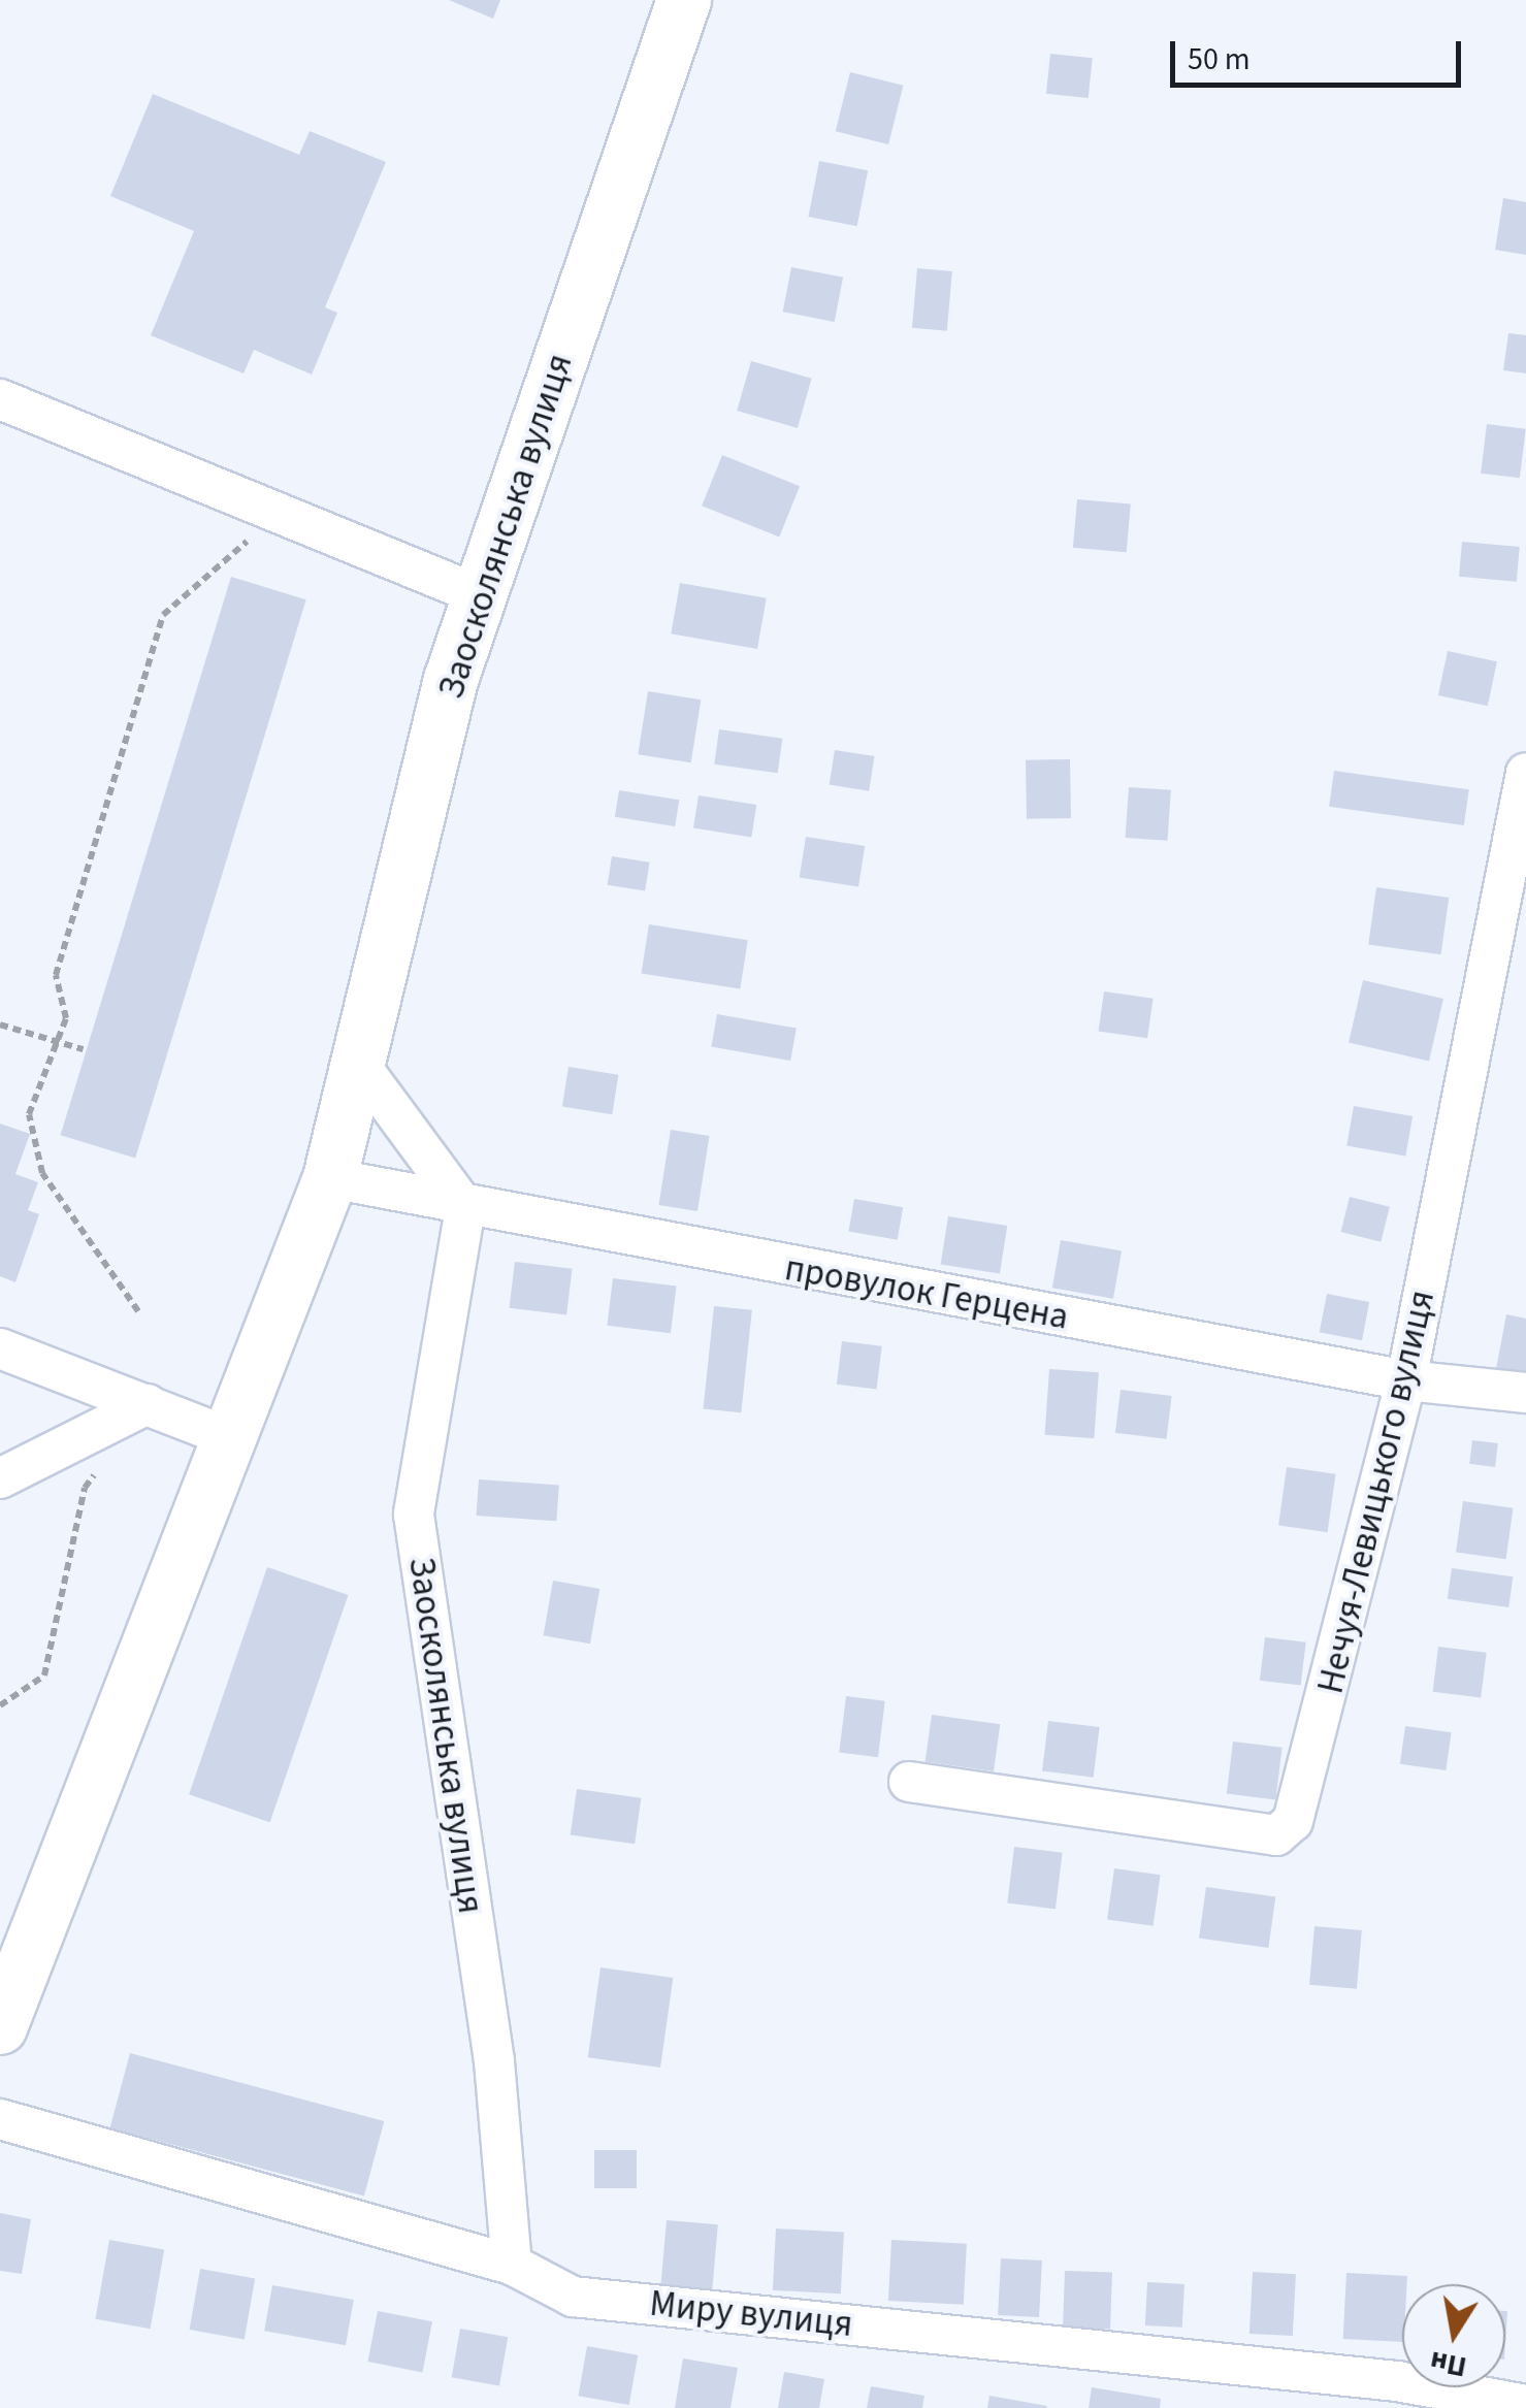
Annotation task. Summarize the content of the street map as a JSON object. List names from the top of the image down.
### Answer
{
  "streets": {
    "street": [
      "Заосколянська вулиця",
      "провулок Герцена",
      "Нечуя-Левицького вулиця",
      "Миру вулиця"
    ]
  },
  "crossings": [
    ["Заосколянська вулиця", "провулок Герцена"],
    ["Заосколянська вулиця", "Миру вулиця"],
    ["провулок Герцена", "Нечуя-Левицького вулиця"]
  ],
  "scale_bar": "50 m",
  "north": "bottom"
}
